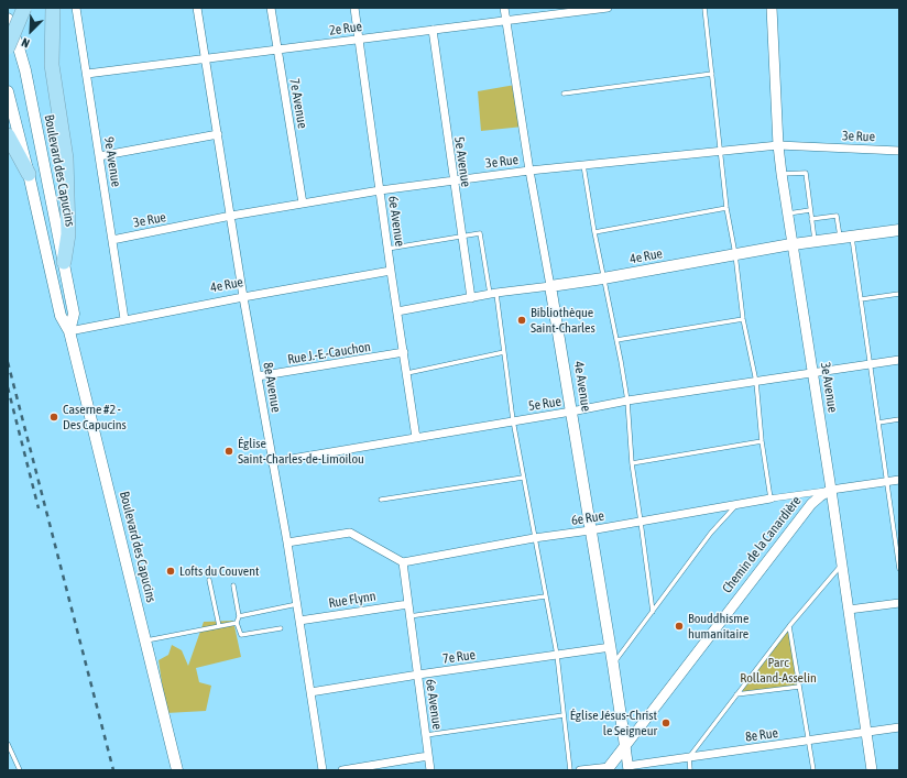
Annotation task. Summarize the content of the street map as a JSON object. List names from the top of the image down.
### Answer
{
  "streets": {
    "main road": [
      "Boulevard des Capucins",
      "4e Rue",
      "4e Avenue",
      "Chemin de la Canardière"
    ],
    "street": [
      "2e Rue",
      "7e Avenue",
      "3e Rue",
      "9e Avenue",
      "5e Avenue",
      "6e Avenue",
      "Rue J.-E.-Cauchon",
      "8e Avenue",
      "3e Avenue",
      "5e Rue",
      "6e Rue",
      "Rue Flynn",
      "7e Rue",
      "8e Rue"
    ]
  },
  "crossings": [
    ["2e Rue", "7e Avenue"],
    ["2e Rue", "9e Avenue"],
    ["2e Rue", "5e Avenue"],
    ["2e Rue", "6e Avenue"],
    ["2e Rue", "4e Avenue"],
    ["2e Rue", "8e Avenue"],
    ["7e Avenue", "3e Rue"],
    ["3e Rue", "9e Avenue"],
    ["3e Rue", "5e Avenue"],
    ["3e Rue", "6e Avenue"],
    ["3e Rue", "4e Avenue"],
    ["3e Rue", "8e Avenue"],
    ["3e Rue", "3e Avenue"],
    ["9e Avenue", "4e Rue"],
    ["5e Avenue", "4e Rue"],
    ["Boulevard des Capucins", "4e Rue"],
    ["6e Avenue", "4e Rue"],
    ["6e Avenue", "Rue J.-E.-Cauchon"],
    ["6e Avenue", "5e Rue"],
    ["6e Avenue", "6e Rue"],
    ["6e Avenue", "Rue Flynn"],
    ["6e Avenue", "7e Rue"],
    ["4e Rue", "4e Avenue"],
    ["4e Rue", "8e Avenue"],
    ["4e Rue", "3e Avenue"],
    ["Rue J.-E.-Cauchon", "8e Avenue"],
    ["4e Avenue", "5e Rue"],
    ["4e Avenue", "6e Rue"],
    ["4e Avenue", "Chemin de la Canardière"],
    ["4e Avenue", "7e Rue"],
    ["4e Avenue", "8e Rue"],
    ["8e Avenue", "5e Rue"],
    ["8e Avenue", "Rue Flynn"],
    ["8e Avenue", "7e Rue"],
    ["3e Avenue", "5e Rue"],
    ["3e Avenue", "6e Rue"],
    ["3e Avenue", "Chemin de la Canardière"],
    ["3e Avenue", "8e Rue"],
    ["6e Rue", "Chemin de la Canardière"]
  ],
  "parks": ["Parc Rolland-Asselin"],
  "places": [
    "Bibliothèque Saint-Charles",
    "Caserne #2 - Des Capucins",
    "Église Saint-Charles-de-Limoilou",
    "Lofts du Couvent",
    "Bouddhisme humanitaire",
    "Église Jésus-Christ le Seigneur"
  ],
  "north": "bottom left"
}
